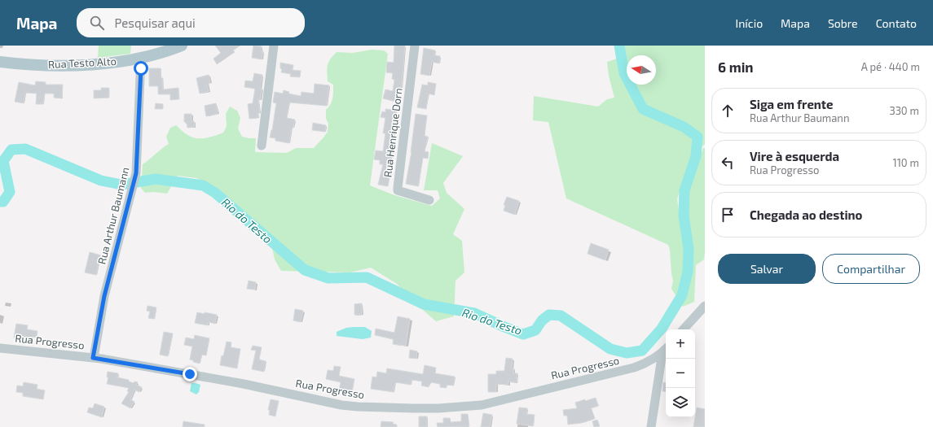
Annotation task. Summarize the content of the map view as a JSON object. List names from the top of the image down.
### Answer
{
  "streets": {
    "main road": ["Rua Testo Alto"],
    "street": ["Rua Henrique Dorn", "Rua Arthur Baumann", "Rua Progresso"]
  },
  "crossings": [
    ["Rua Testo Alto", "Rua Arthur Baumann"],
    ["Rua Arthur Baumann", "Rua Progresso"]
  ],
  "water": ["Rio do Testo"],
  "north": "left",
  "page": {
    "header": "Mapa",
    "search": "Pesquisar aqui",
    "nav": [
      "Início",
      "Mapa",
      "Sobre",
      "Contato"
    ],
    "heading": ["6 min", "A pé · 440 m"],
    "list": [
      ["Siga em frente", "Rua Arthur Baumann", "330 m"],
      ["Vire à esquerda", "Rua Progresso", "110 m"],
      "Chegada ao destino"
    ],
    "buttons": ["Salvar", "Compartilhar"],
    "map_buttons": ["+", "−"]
  }
}
